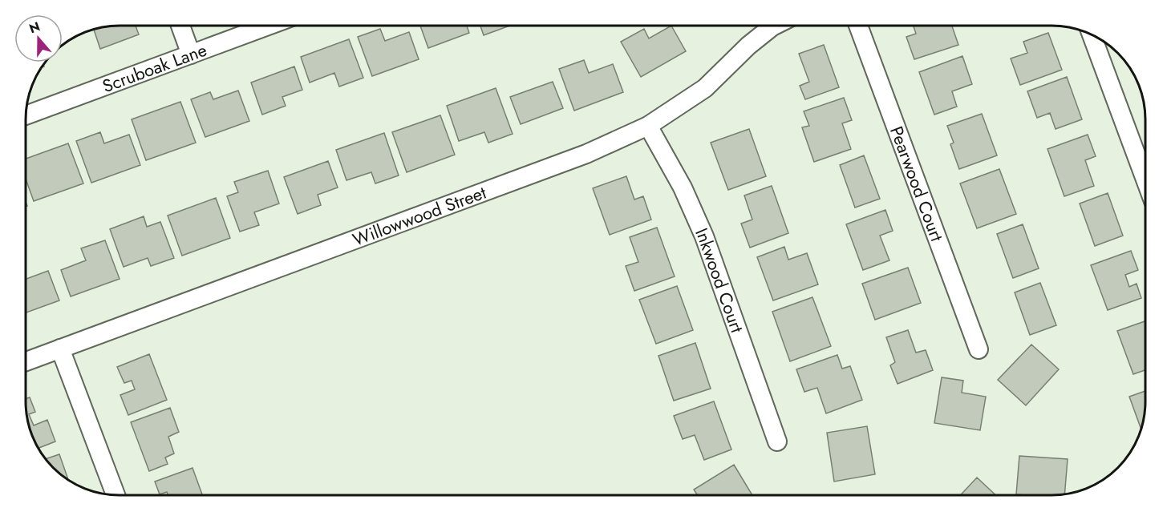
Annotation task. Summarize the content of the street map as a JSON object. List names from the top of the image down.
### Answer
{
  "streets": {
    "street": [
      "Scruboak Lane",
      "Pearwood Court",
      "Willowwood Street",
      "Inkwood Court"
    ]
  },
  "crossings": [
    ["Willowwood Street", "Inkwood Court"]
  ],
  "north": "top"
}
